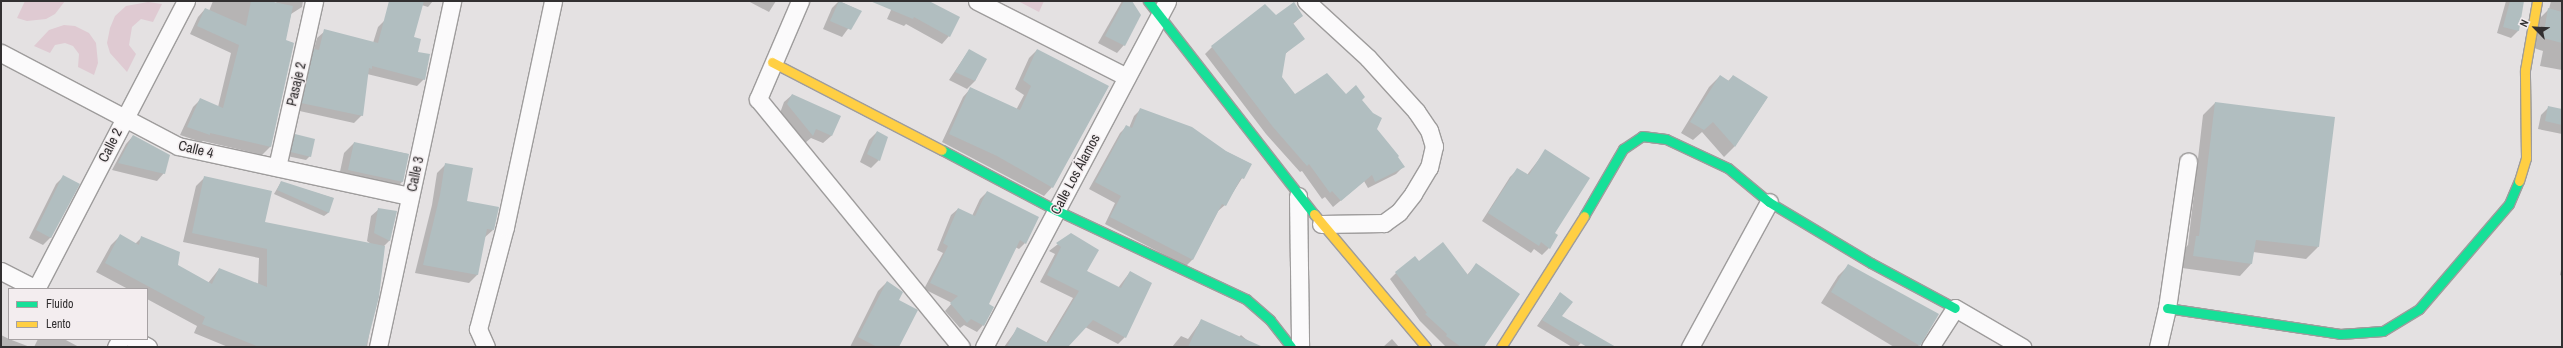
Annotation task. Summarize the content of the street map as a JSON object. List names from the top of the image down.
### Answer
{
  "streets": {
    "street": [
      "Pasaje 2",
      "Calle 2",
      "Calle 4",
      "Calle 3",
      "Calle Los Álamos"
    ]
  },
  "crossings": [
    ["Pasaje 2", "Calle 4"],
    ["Calle 2", "Calle 4"],
    ["Calle 4", "Calle 3"]
  ],
  "legend": ["Fluido", "Lento"],
  "north": "top left"
}
